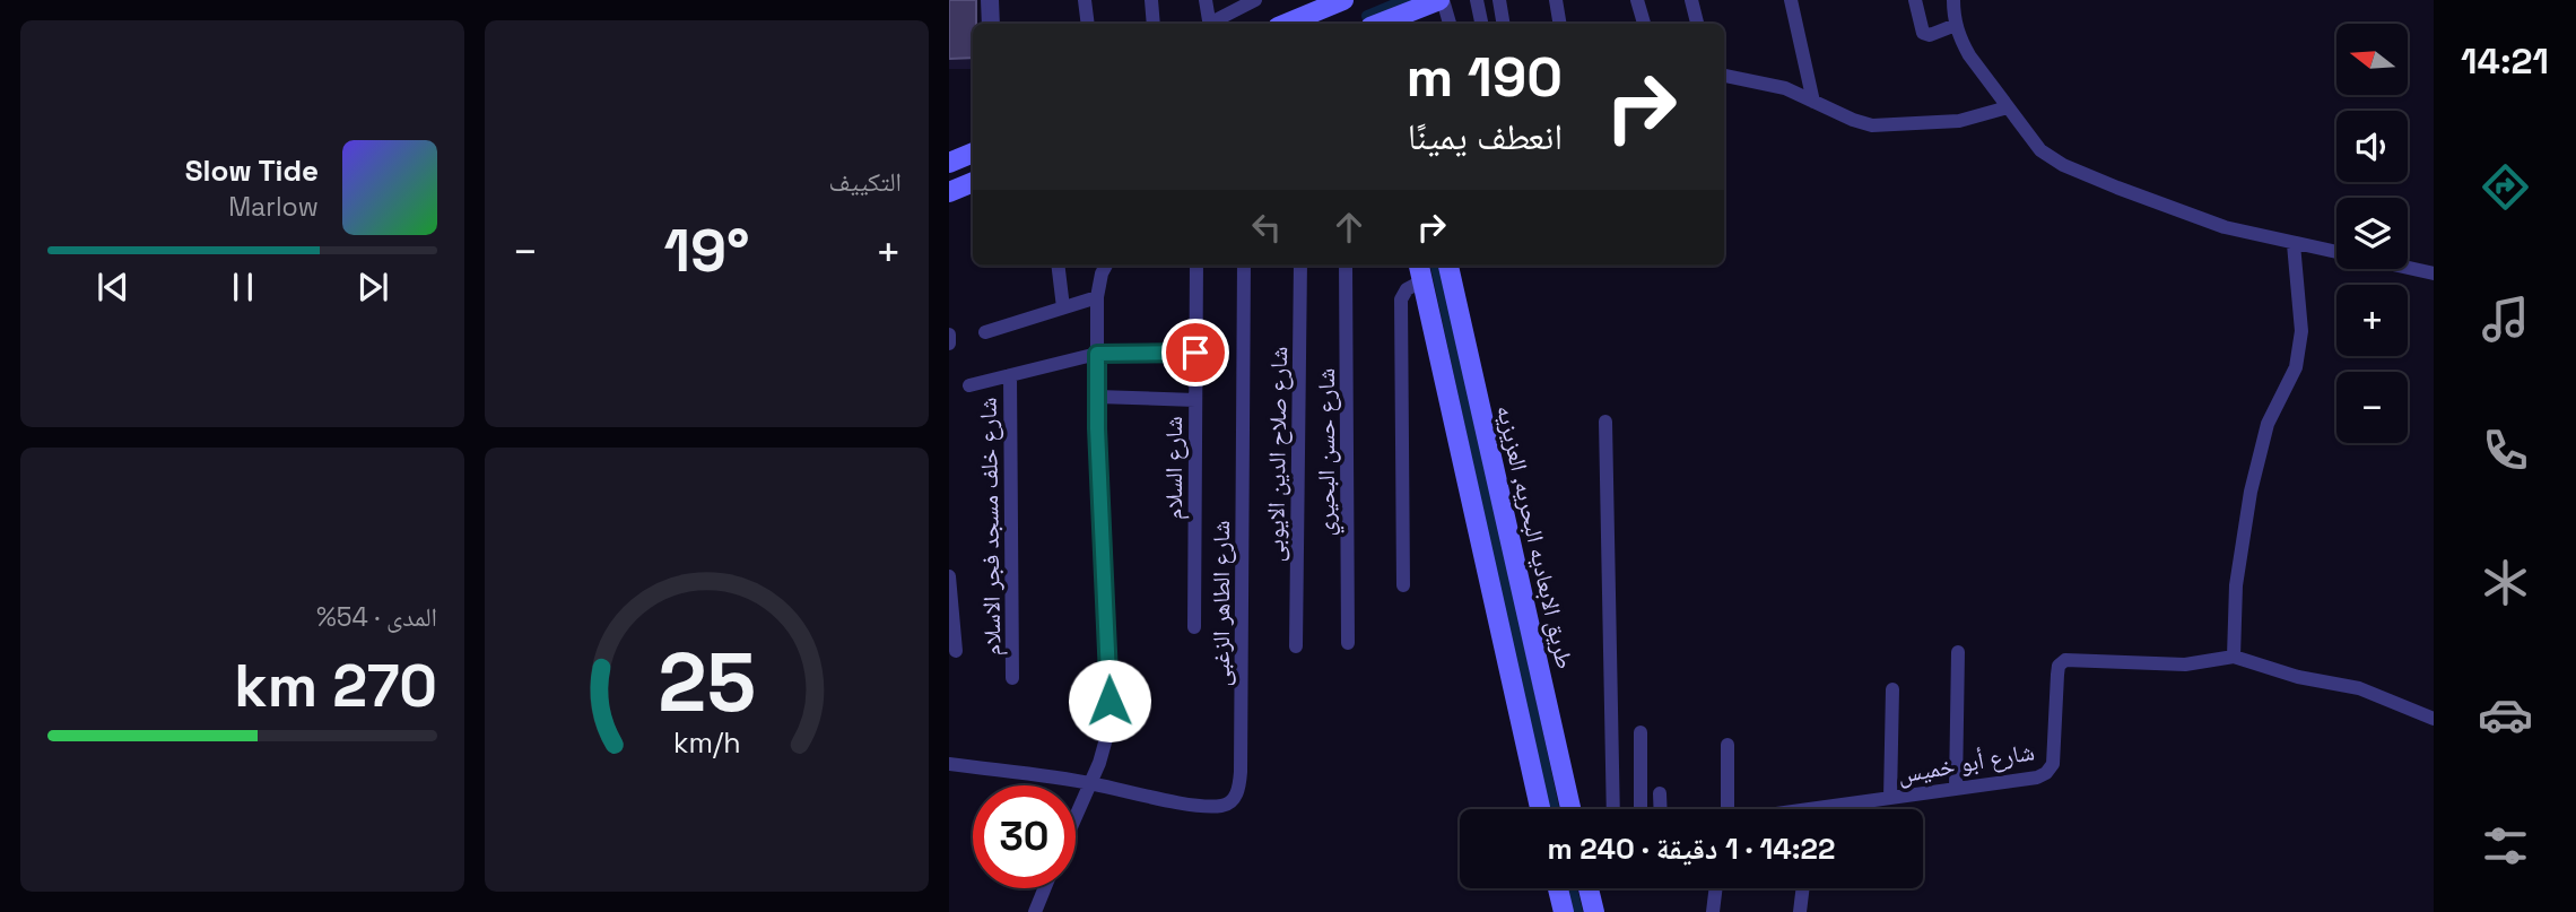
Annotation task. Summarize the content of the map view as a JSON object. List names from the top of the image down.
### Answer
{
  "streets": {
    "street": [
      "شارع حسن البحيري",
      "شارع صلاح الدين الايوبى",
      "شارع السلام",
      "شارع خلف مسجد فجر الاسلام",
      "طريق الابعاديه البحريه, العزيزيه",
      "شارع الطاهر الزغبى",
      "شارع أبو خميس"
    ]
  },
  "north": "left",
  "page": {
    "tabs": "14:21",
    "tile": [
      "التكييف",
      ["المدى · 54%", "270 km"]
    ],
    "map_buttons": ["+", "−"],
    "turn": ["190 m", "انعطف يمينًا"],
    "song": ["Slow Tide", "Marlow"],
    "heat": ["−", "19°", "+"],
    "limit": "30",
    "trip": "14:22 · 1 دقيقة · 240 m",
    "gauge": ["25", "km/h"]
  }
}
